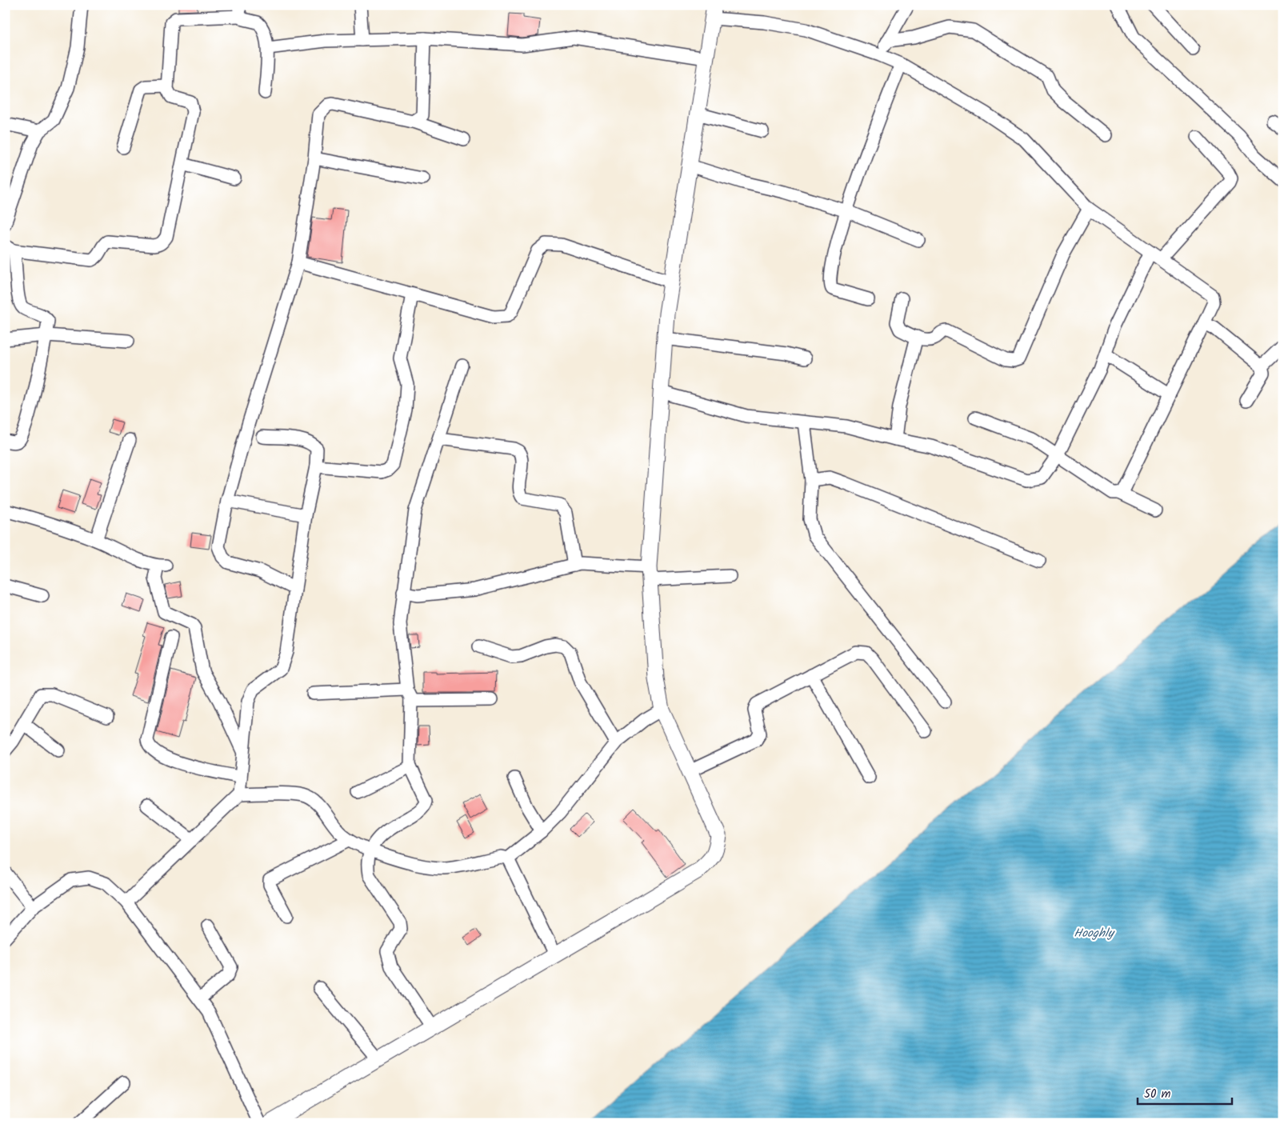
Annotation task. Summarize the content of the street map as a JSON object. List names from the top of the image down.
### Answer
{
  "water": ["Hooghly"],
  "scale_bar": "50 m"
}
